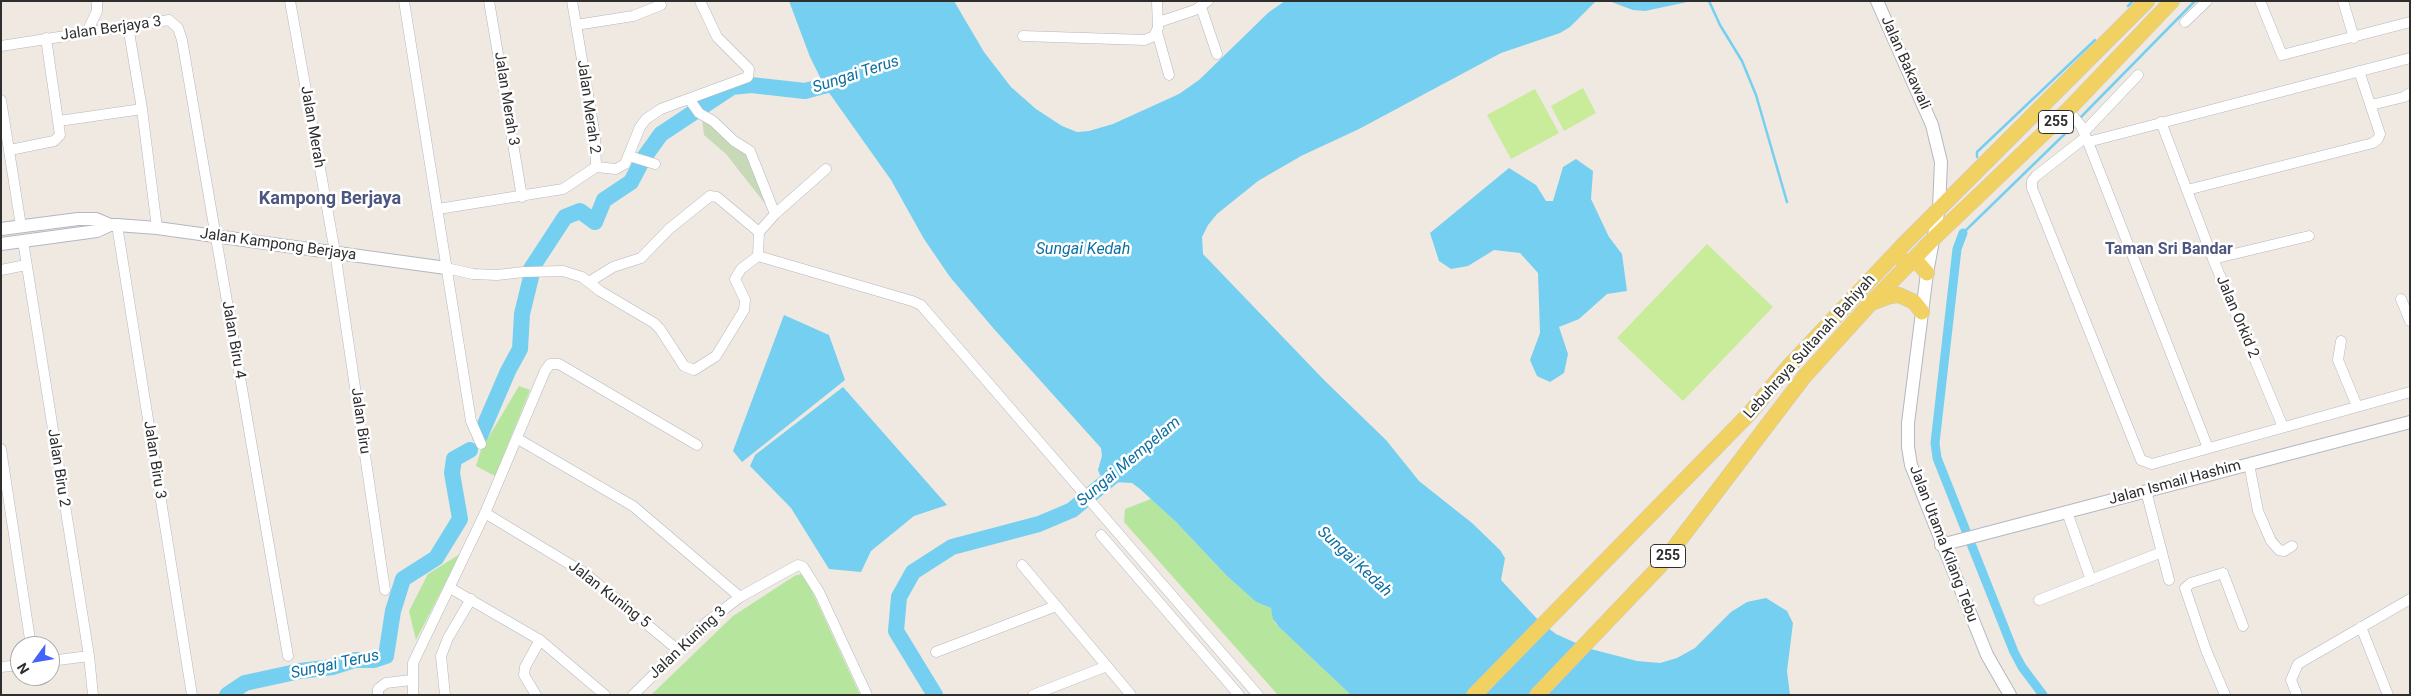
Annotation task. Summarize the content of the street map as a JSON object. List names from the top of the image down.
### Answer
{
  "streets": {
    "main road": ["255", "Lebuhraya Sultanah Bahiyah"],
    "street": [
      "Jalan Berjaya 3",
      "Jalan Bakawali",
      "Jalan Merah 3",
      "Jalan Merah 2",
      "Jalan Merah",
      "Jalan Kampong Berjaya",
      "Jalan Orkid 2",
      "Jalan Biru 4",
      "Jalan Biru",
      "Jalan Biru 3",
      "Jalan Biru 2",
      "Jalan Ismail Hashim",
      "Jalan Utama Kilang Tebu",
      "Jalan Kuning 5",
      "Jalan Kuning 3"
    ]
  },
  "crossings": [
    ["Jalan Berjaya 3", "Jalan Biru 4"],
    ["Jalan Bakawali", "Lebuhraya Sultanah Bahiyah"],
    ["Jalan Bakawali", "Jalan Utama Kilang Tebu"],
    ["Jalan Merah 3", "Jalan Merah 2"],
    ["Jalan Merah", "Jalan Kampong Berjaya"],
    ["Jalan Merah", "Jalan Biru"],
    ["Jalan Kampong Berjaya", "Jalan Biru 4"],
    ["Jalan Kampong Berjaya", "Jalan Biru"],
    ["Jalan Kampong Berjaya", "Jalan Biru 3"],
    ["Jalan Kampong Berjaya", "Jalan Biru 2"],
    ["Lebuhraya Sultanah Bahiyah", "Jalan Utama Kilang Tebu"],
    ["Jalan Ismail Hashim", "Jalan Utama Kilang Tebu"],
    ["Jalan Kuning 5", "Jalan Kuning 3"]
  ],
  "districts": ["Kampong Berjaya", "Taman Sri Bandar"],
  "water": ["Sungai Terus", "Sungai Kedah", "Sungai Mempelam"],
  "north": "bottom left"
}
